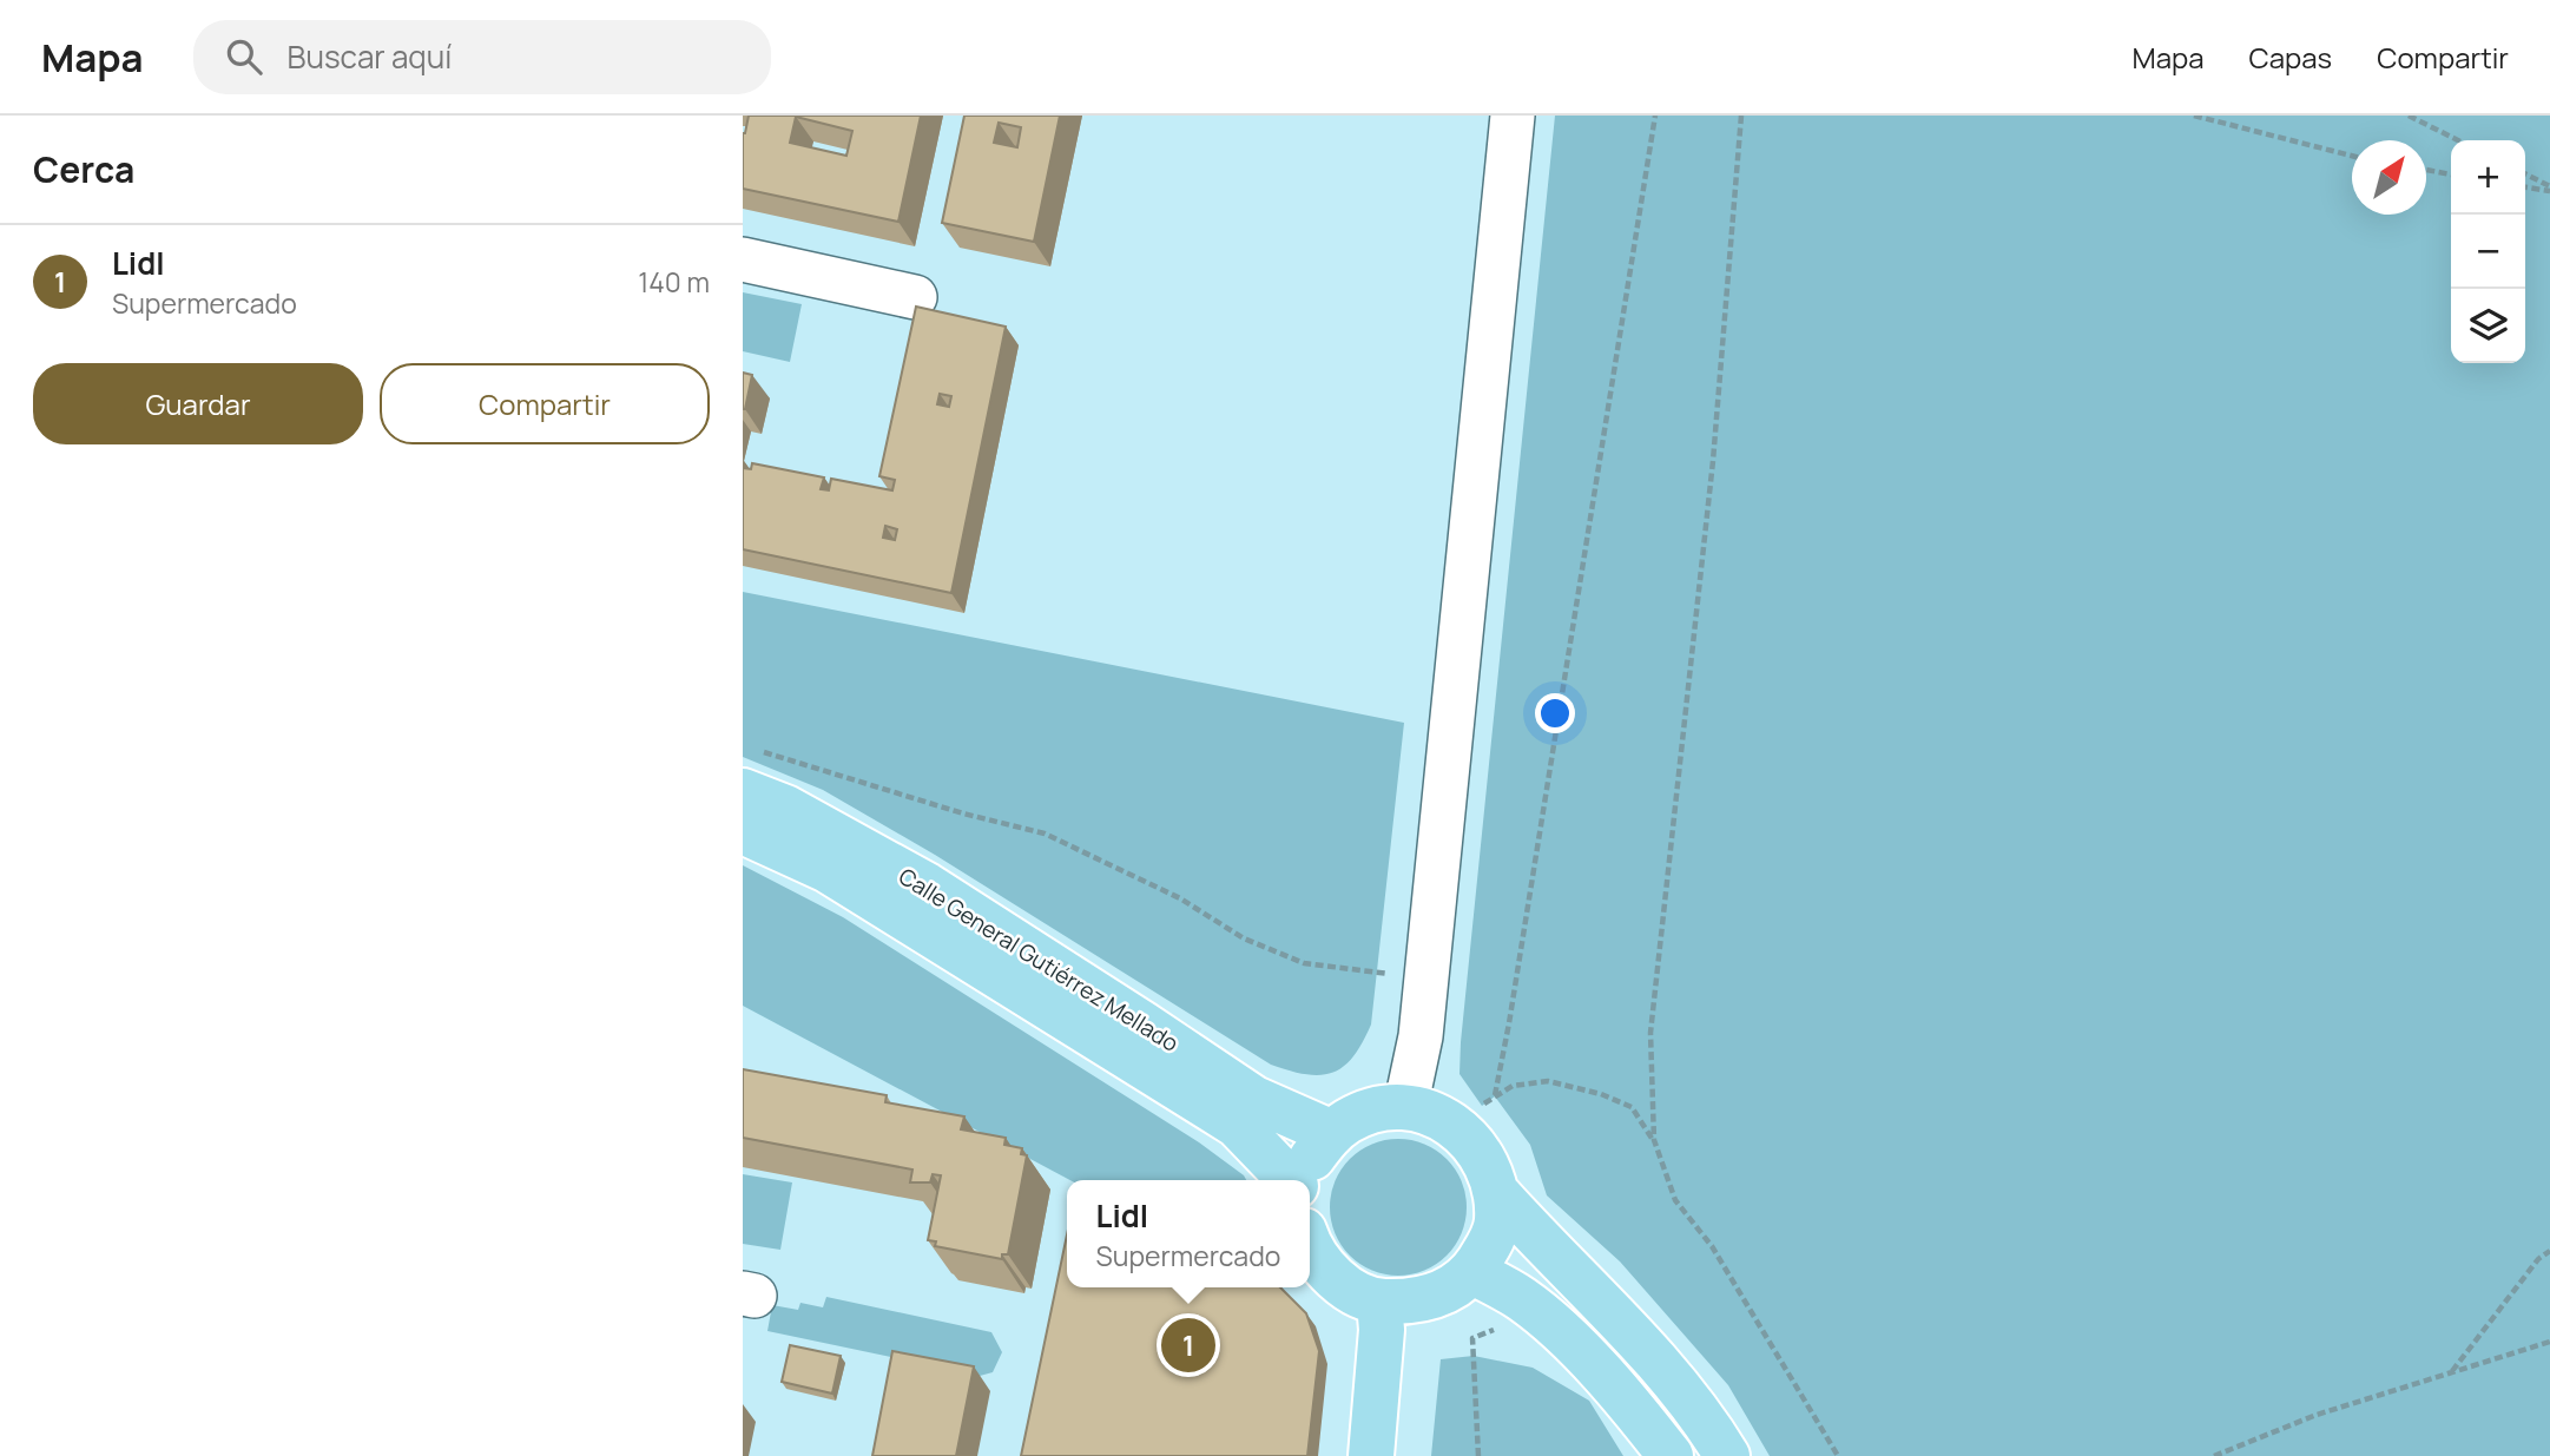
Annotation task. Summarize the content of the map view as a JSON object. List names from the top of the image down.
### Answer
{
  "streets": {
    "main road": ["Calle General Gutiérrez Mellado"]
  },
  "north": "top right",
  "page": {
    "header": "Mapa",
    "search": "Buscar aquí",
    "nav": ["Mapa", "Capas", "Compartir"],
    "heading": "Cerca",
    "map_buttons": ["+", "−"],
    "list": [
      {
        "mark": "1",
        "name": "Lidl",
        "note": "Supermercado",
        "value": "140 m"
      }
    ],
    "buttons": ["Guardar", "Compartir"],
    "popup": ["Lidl", "Supermercado"],
    "pins": "1"
  }
}
